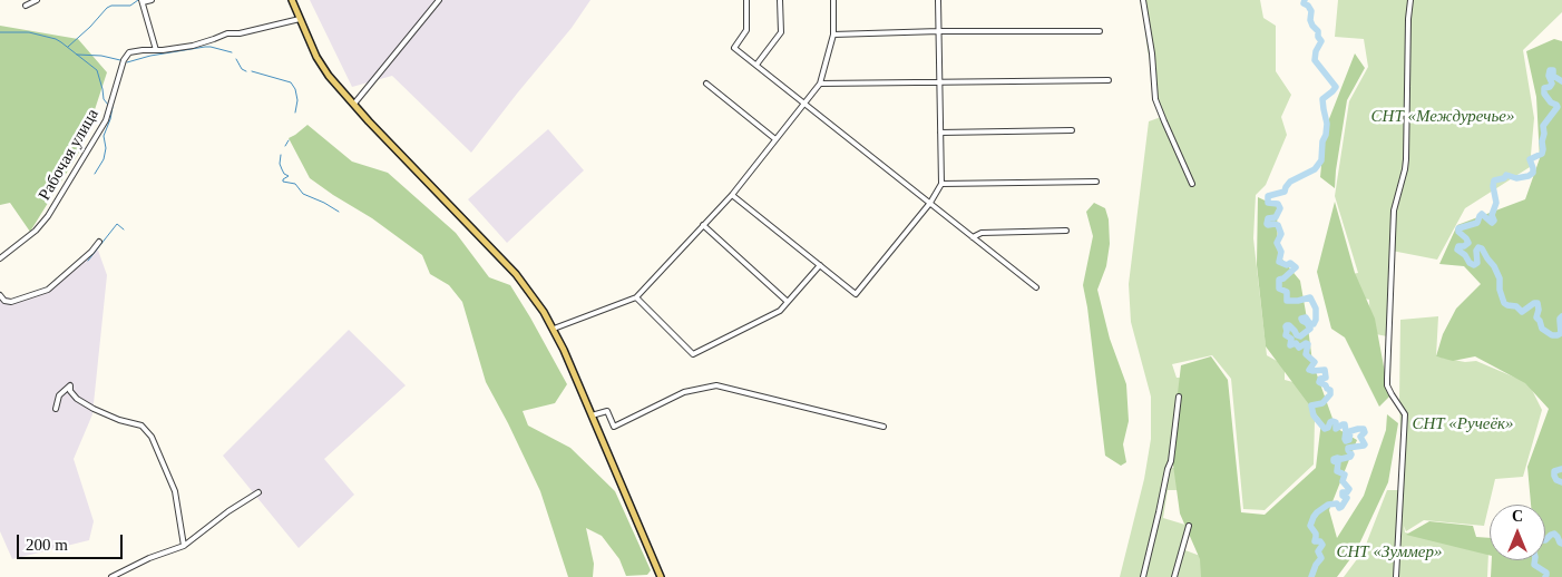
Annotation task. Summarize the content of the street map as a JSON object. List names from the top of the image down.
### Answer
{
  "streets": {
    "street": ["Рабочая улица"]
  },
  "parks": ["СНТ «Междуречье»", "СНТ «Ручеёк»", "СНТ «Зуммер»"],
  "scale_bar": "200 m",
  "north": "top"
}
